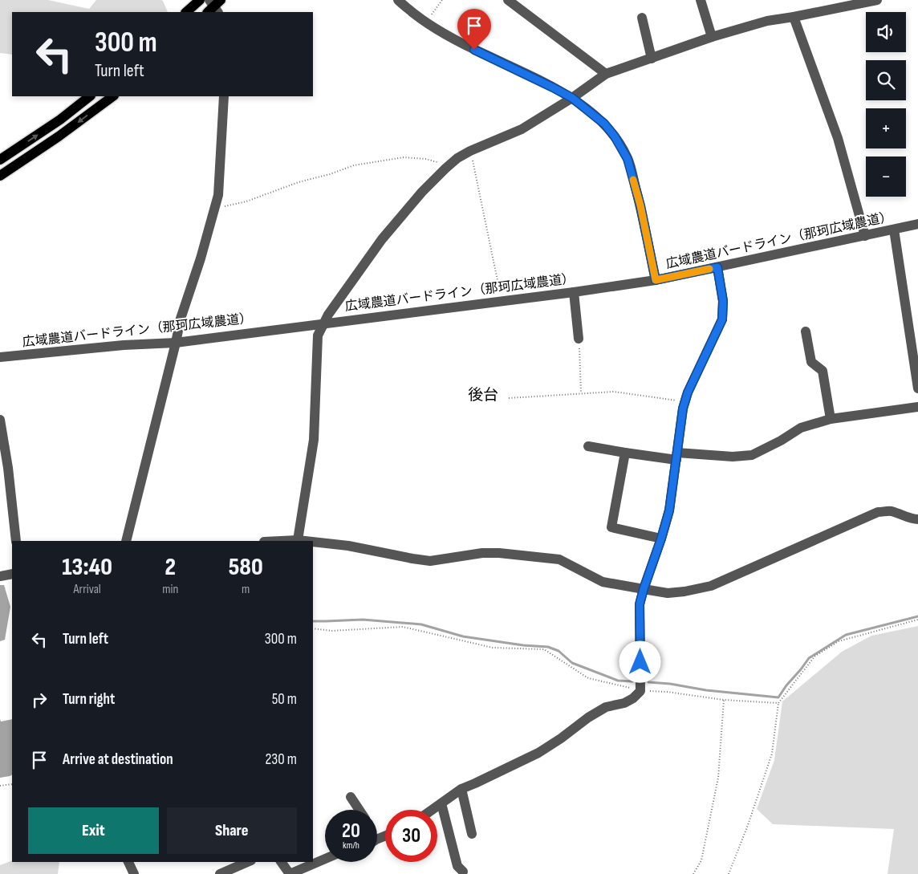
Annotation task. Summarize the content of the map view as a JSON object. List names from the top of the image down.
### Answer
{
  "streets": {
    "street": ["広域農道バードライン（那珂広域農道）"]
  },
  "districts": ["後台"],
  "page": {
    "map_buttons": ["+", "−"],
    "turn": ["300 m", "Turn left"],
    "eta": [
      "13:40",
      "Arrival",
      "2",
      "min",
      "580",
      "m"
    ],
    "list": [
      {
        "name": "Turn left",
        "value": "300 m"
      },
      {
        "name": "Turn right",
        "value": "50 m"
      },
      {
        "name": "Arrive at destination",
        "value": "230 m"
      }
    ],
    "buttons": ["Exit", "Share"],
    "speed": "20 km/h",
    "limit": "30"
  }
}
